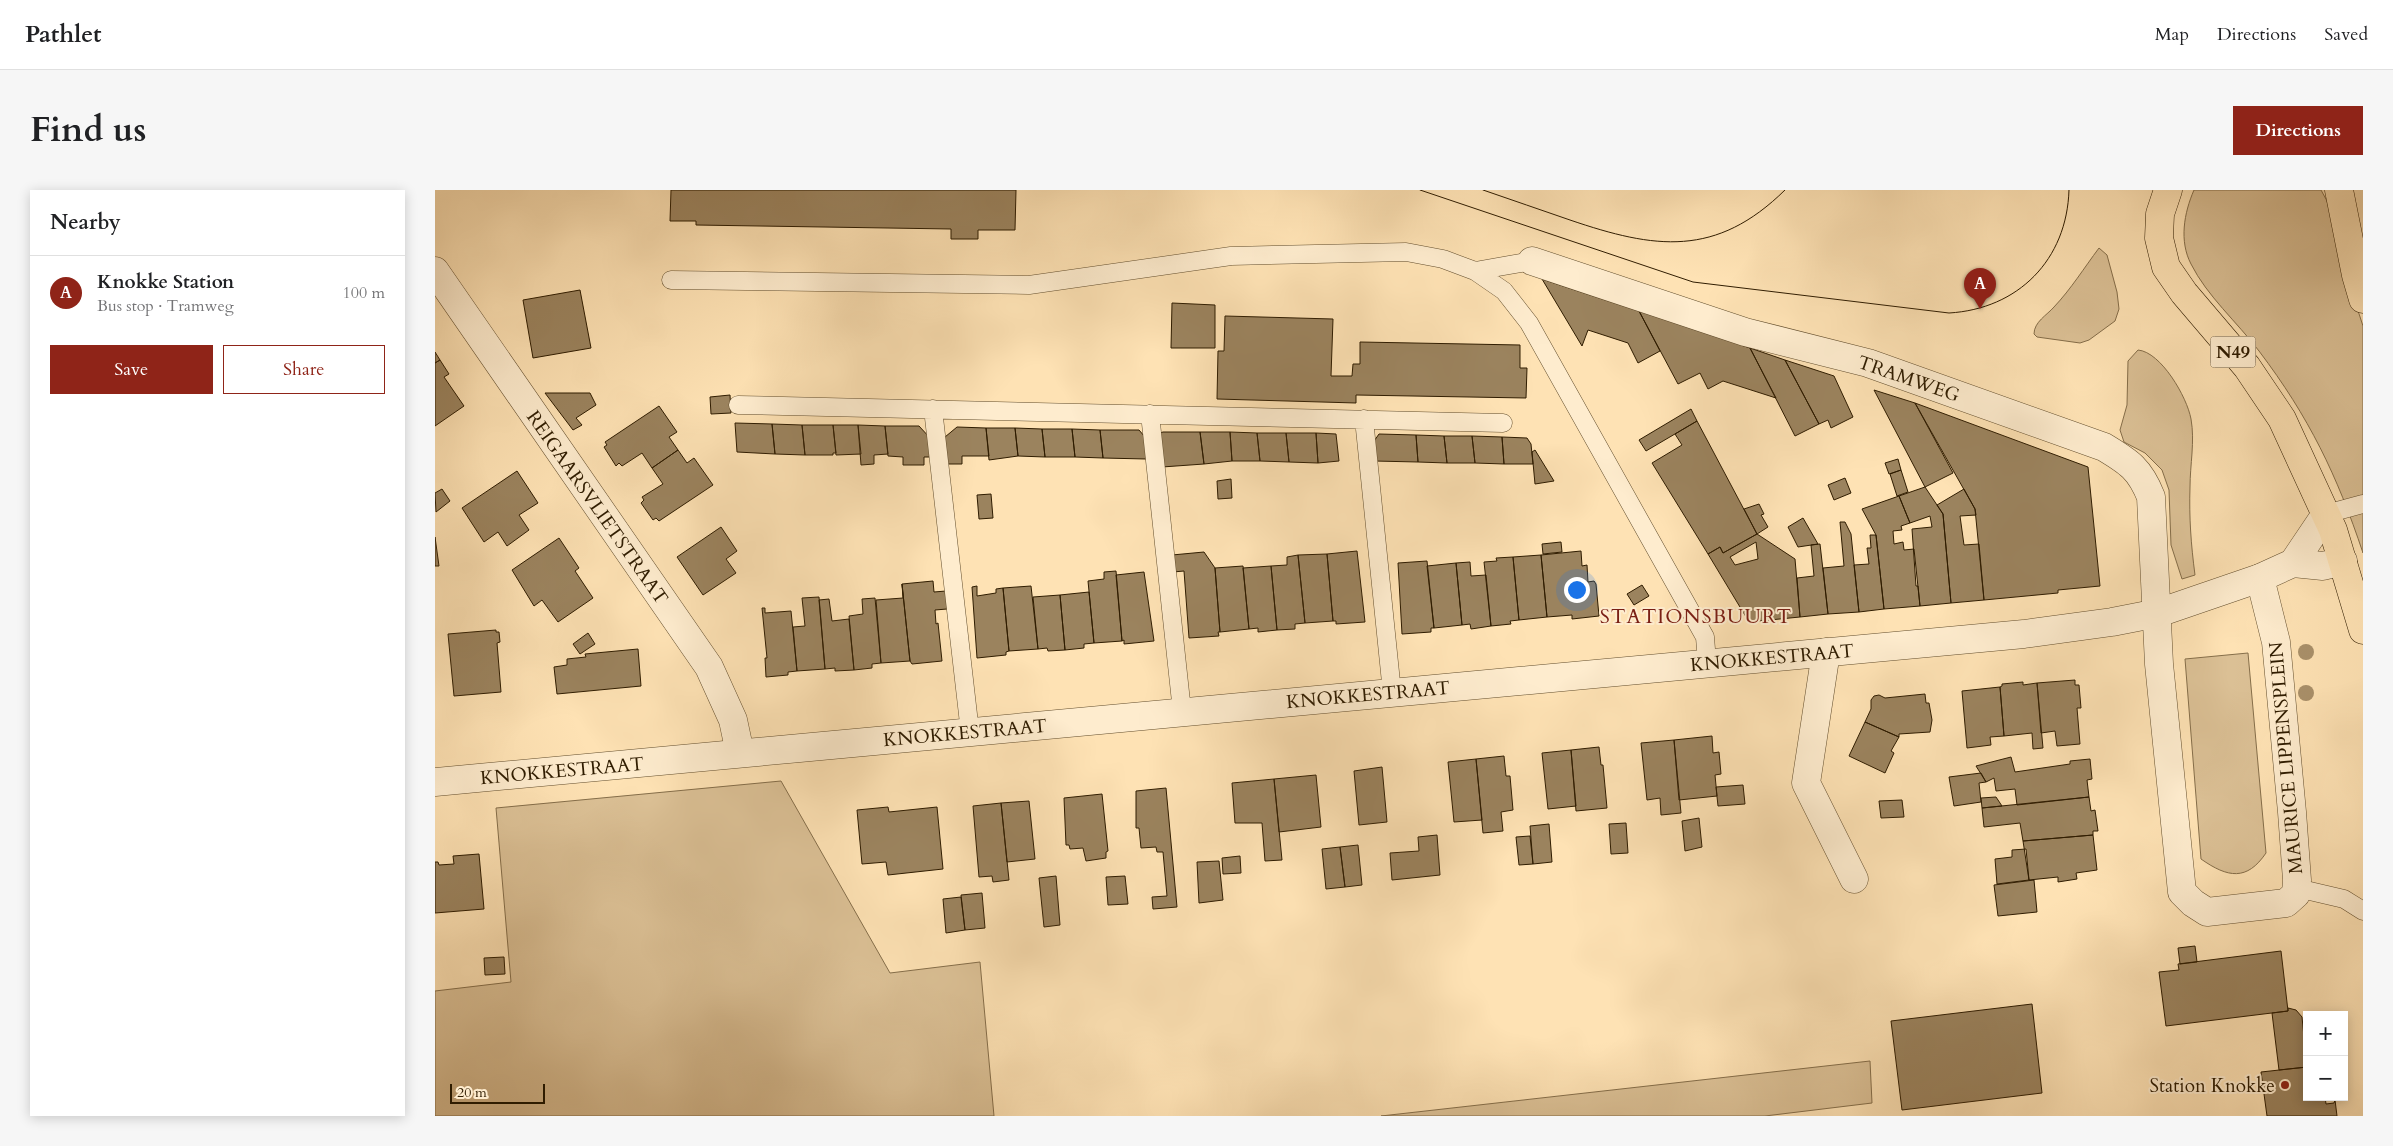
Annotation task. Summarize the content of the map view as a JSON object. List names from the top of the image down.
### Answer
{
  "streets": {
    "main road": ["N49"],
    "street": [
      "TRAMWEG",
      "REIGAARSVLIETSTRAAT",
      "KNOKKESTRAAT",
      "MAURICE LIPPENSPLEIN"
    ]
  },
  "crossings": [
    ["N49", "KNOKKESTRAAT"],
    ["TRAMWEG", "KNOKKESTRAAT"],
    ["TRAMWEG", "MAURICE LIPPENSPLEIN"],
    ["REIGAARSVLIETSTRAAT", "KNOKKESTRAAT"],
    ["KNOKKESTRAAT", "MAURICE LIPPENSPLEIN"]
  ],
  "districts": ["STATIONSBUURT"],
  "places": ["Station Knokke"],
  "scale_bar": "20 m",
  "page": {
    "header": "Pathlet",
    "nav": ["Map", "Directions", "Saved"],
    "title": "Find us",
    "buttons": [
      "Directions",
      ["Save", "Share"]
    ],
    "heading": "Nearby",
    "list": [
      {
        "mark": "A",
        "name": "Knokke Station",
        "note": "Bus stop · Tramweg",
        "value": "100 m"
      }
    ],
    "pins": "A",
    "map_buttons": ["+", "−"],
    "scale": "20 m"
  }
}
